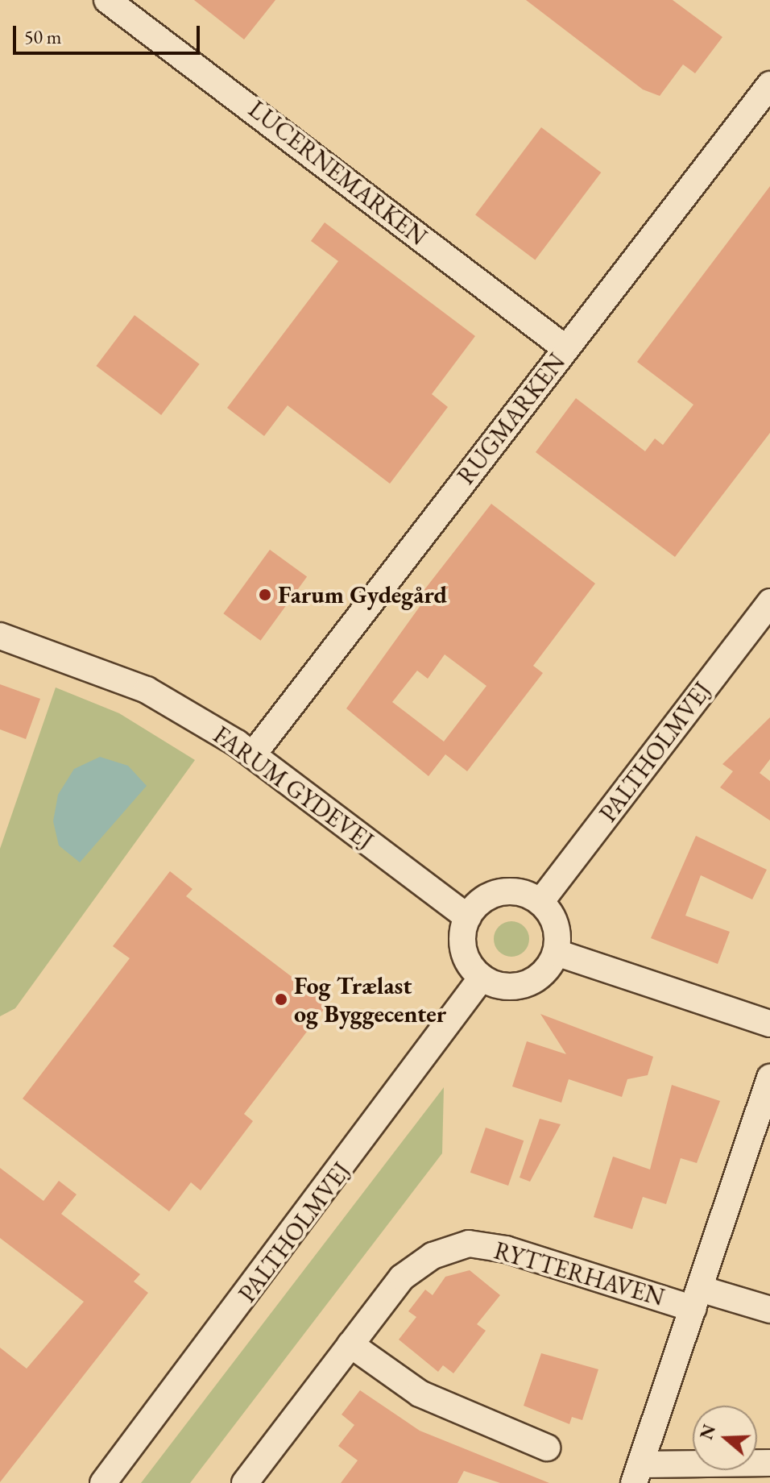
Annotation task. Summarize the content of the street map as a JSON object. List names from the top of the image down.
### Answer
{
  "streets": {
    "street": [
      "LUCERNEMARKEN",
      "RUGMARKEN",
      "PALTHOLMVEJ",
      "FARUM GYDEVEJ",
      "RYTTERHAVEN"
    ]
  },
  "crossings": [
    ["LUCERNEMARKEN", "RUGMARKEN"],
    ["RUGMARKEN", "FARUM GYDEVEJ"],
    ["PALTHOLMVEJ", "FARUM GYDEVEJ"]
  ],
  "places": ["Farum Gydegård", "Fog Trælast og Byggecenter"],
  "scale_bar": "50 m",
  "north": "left"
}
